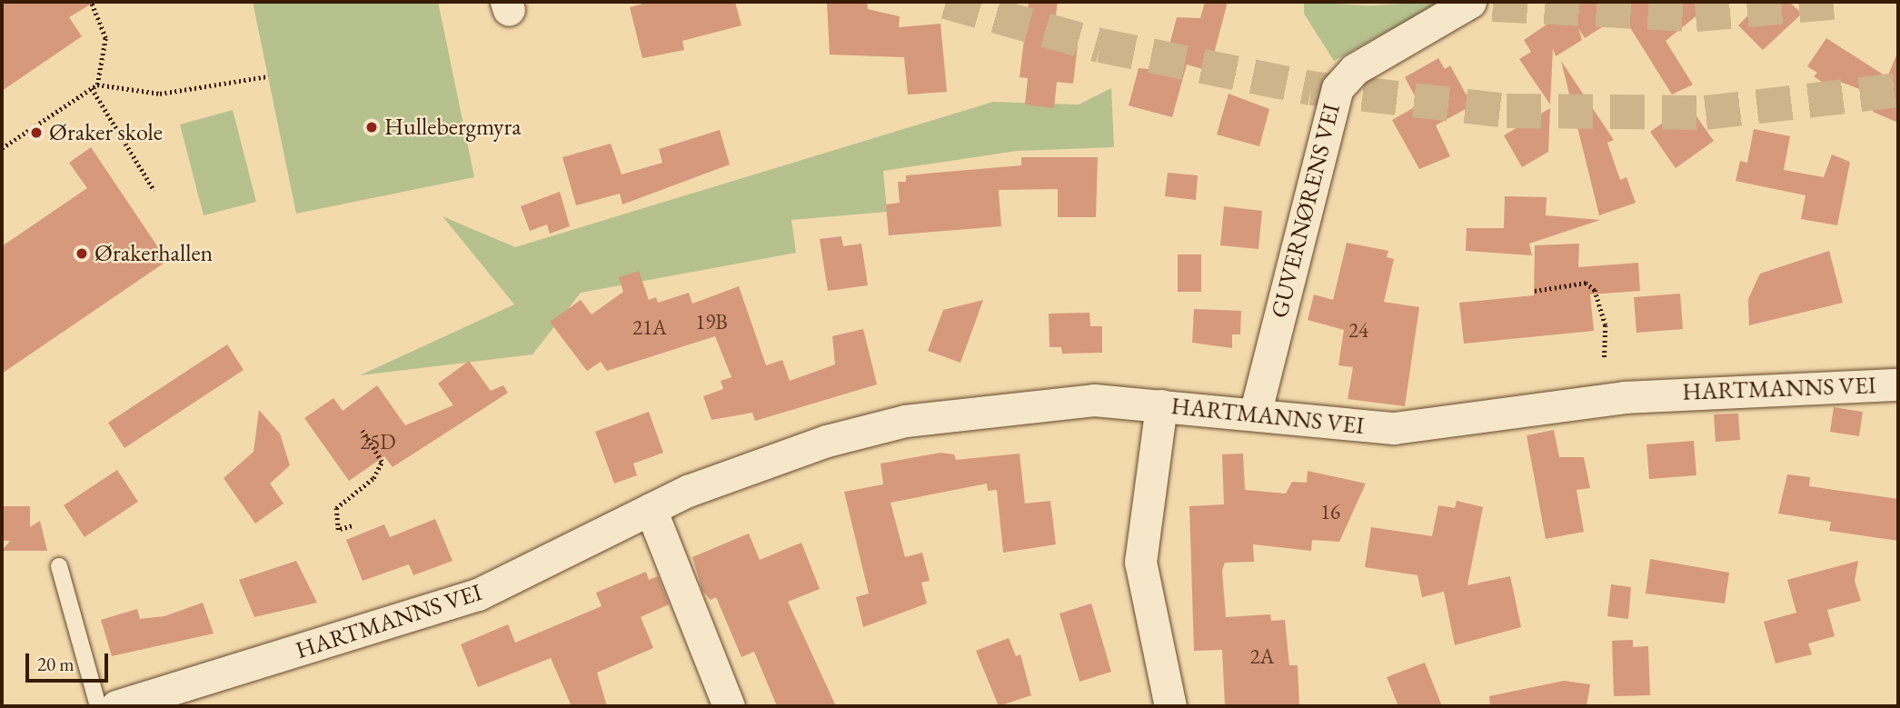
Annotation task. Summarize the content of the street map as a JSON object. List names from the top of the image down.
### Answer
{
  "streets": {
    "street": ["GUVERNØRENS VEI", "HARTMANNS VEI"]
  },
  "crossings": [
    ["GUVERNØRENS VEI", "HARTMANNS VEI"]
  ],
  "places": ["Hullebergmyra", "Øraker skole", "Ørakerhallen"],
  "house_numbers": [
    "19B",
    "21A",
    "24",
    "25D",
    "16",
    "2A"
  ],
  "scale_bar": "20 m"
}
